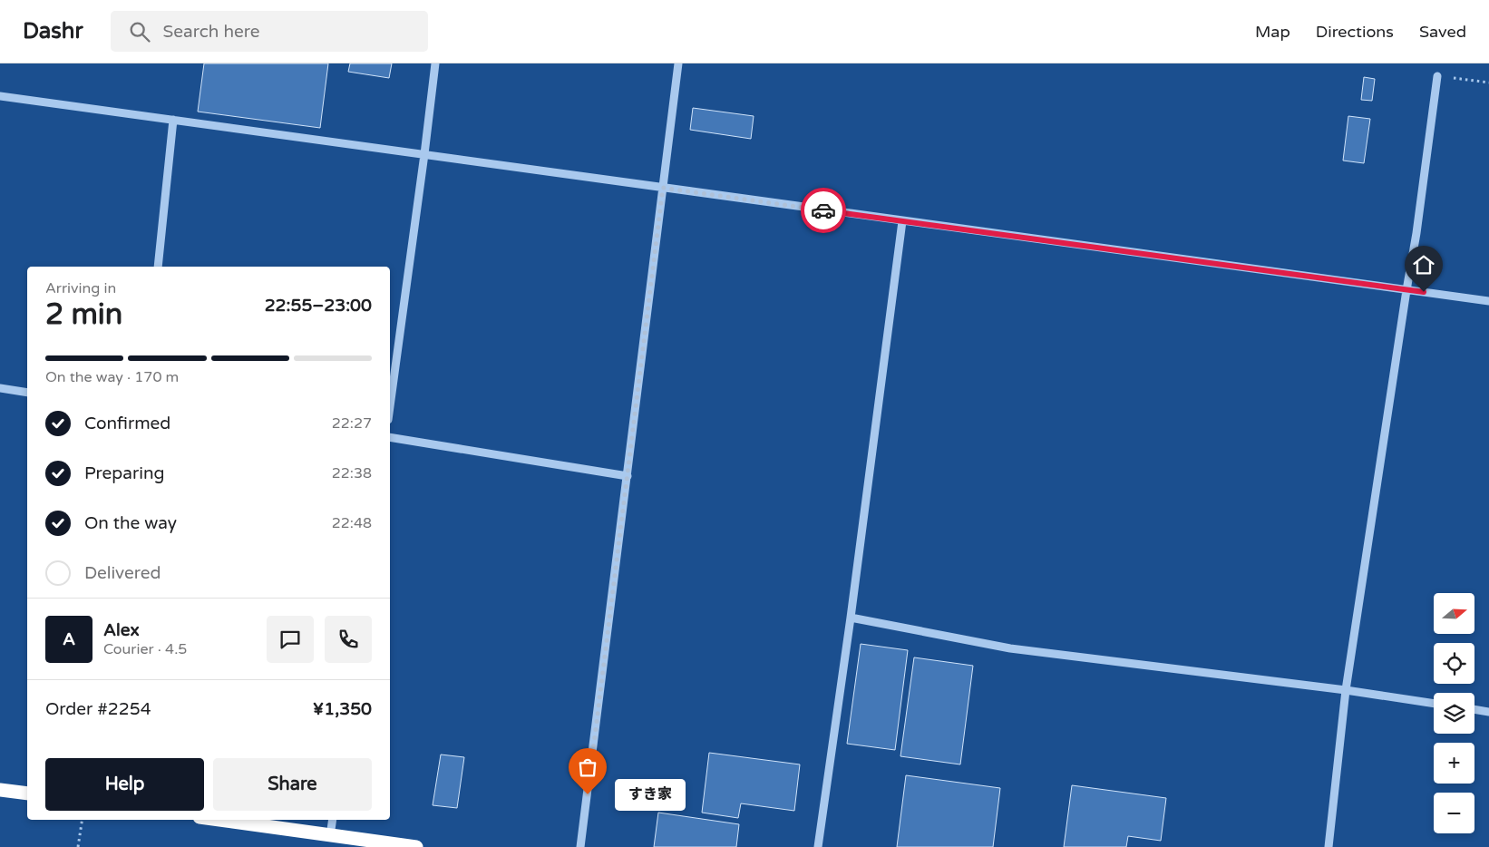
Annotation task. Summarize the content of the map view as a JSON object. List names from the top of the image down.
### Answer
{
  "places": ["すき家"],
  "north": "right",
  "page": {
    "header": "Dashr",
    "search": "Search here",
    "nav": ["Map", "Directions", "Saved"],
    "heading": ["2 min", "Arriving in", "22:55–23:00"],
    "panel": [
      "Alex",
      "Courier · 4.5",
      "Order #2254",
      "¥1,350"
    ],
    "bar": "On the way · 170 m",
    "list": [
      ["Confirmed", "22:27"],
      ["Preparing", "22:38"],
      ["On the way", "22:48"],
      "Delivered"
    ],
    "map_buttons": ["+", "−"],
    "round": "A",
    "buttons": ["Help", "Share"],
    "bubble": "すき家"
  }
}
